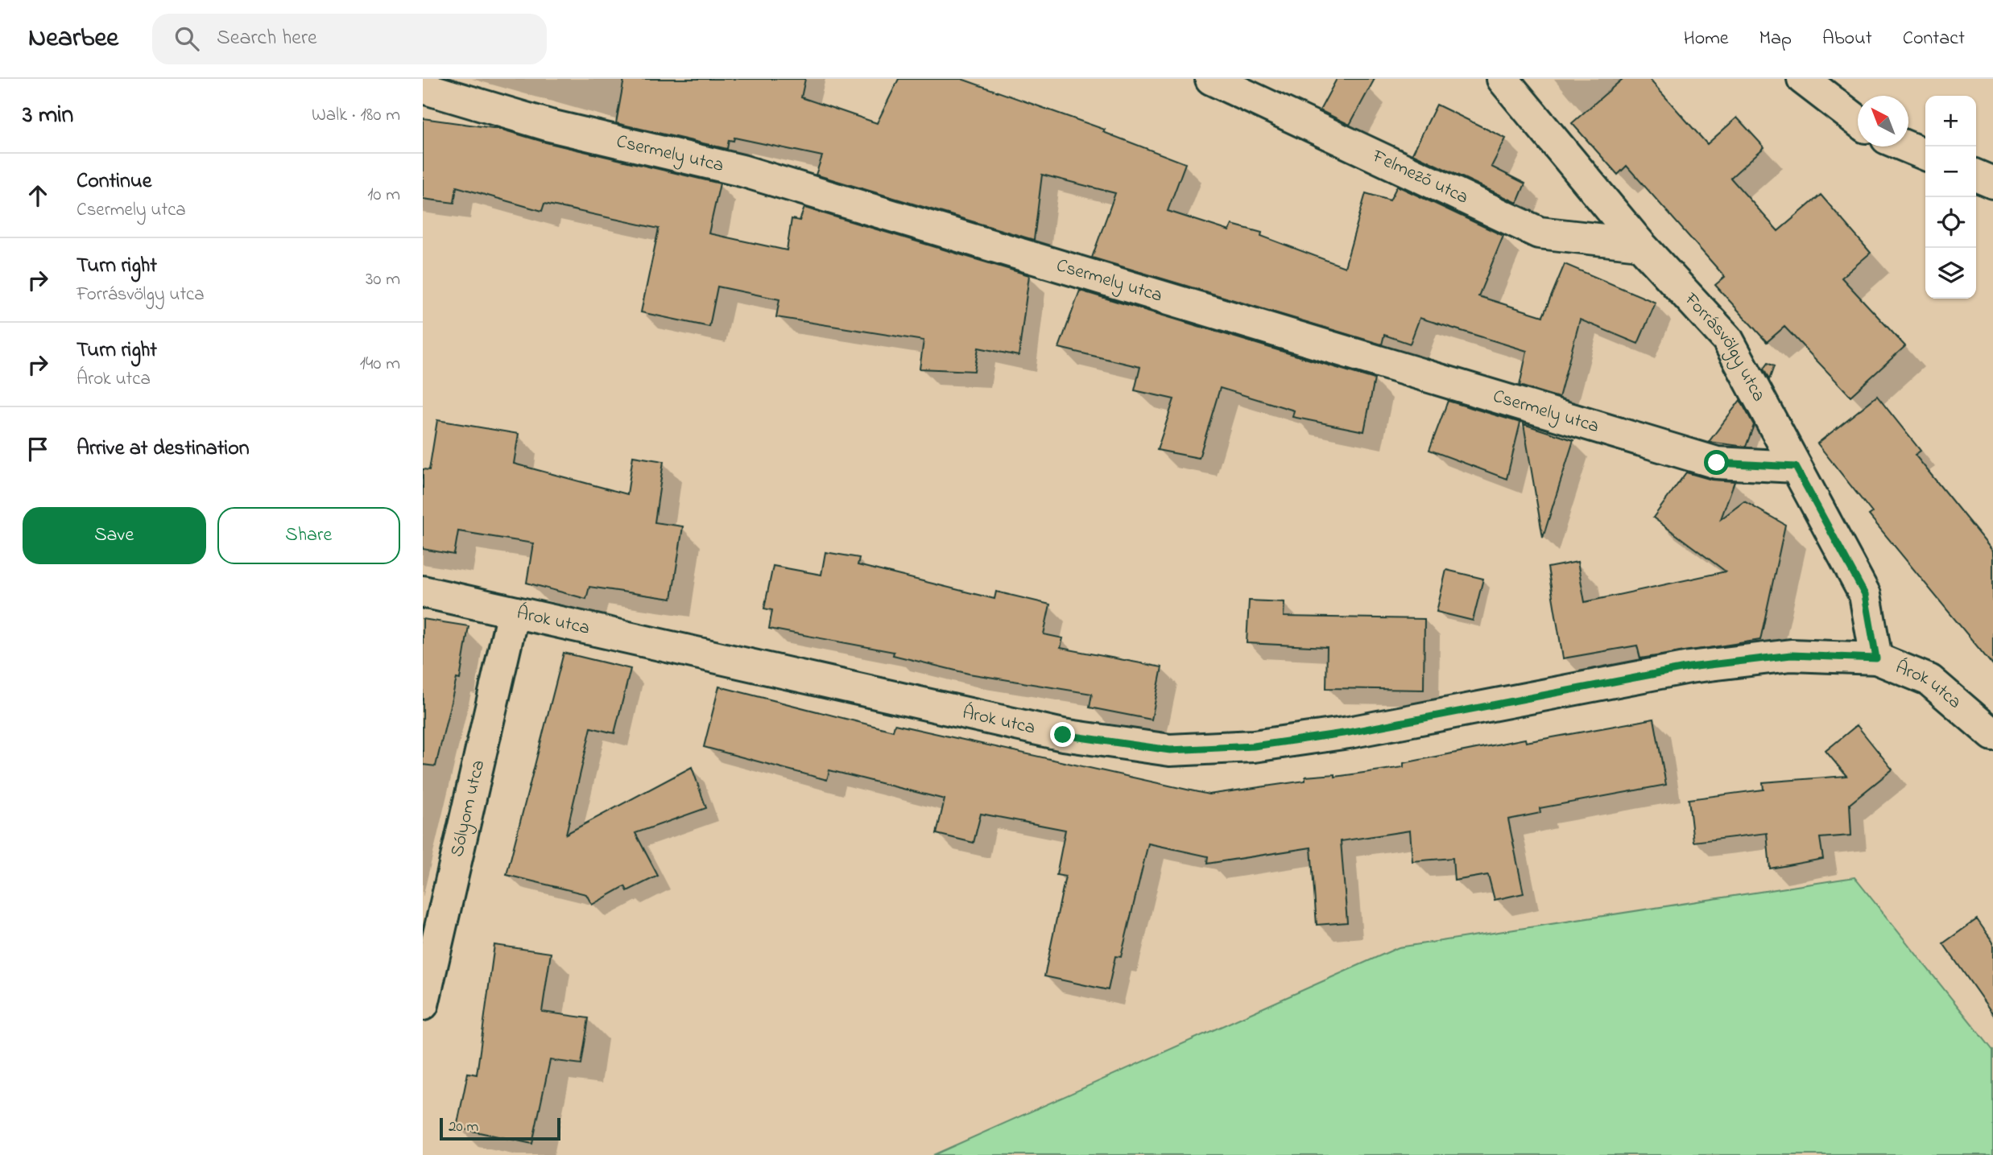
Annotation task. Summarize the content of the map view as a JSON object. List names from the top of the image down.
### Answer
{
  "streets": {
    "street": [
      "Csermely utca",
      "Felmező utca",
      "Forrásvölgy utca",
      "Árok utca",
      "Sólyom utca"
    ]
  },
  "crossings": [
    ["Csermely utca", "Forrásvölgy utca"],
    ["Felmező utca", "Forrásvölgy utca"],
    ["Forrásvölgy utca", "Árok utca"],
    ["Árok utca", "Sólyom utca"]
  ],
  "scale_bar": "20 m",
  "north": "top left",
  "page": {
    "header": "Nearbee",
    "search": "Search here",
    "nav": [
      "Home",
      "Map",
      "About",
      "Contact"
    ],
    "heading": ["3 min", "Walk · 180 m"],
    "map_buttons": ["+", "−"],
    "list": [
      ["Continue", "Csermely utca", "10 m"],
      ["Turn right", "Forrásvölgy utca", "30 m"],
      ["Turn right", "Árok utca", "140 m"],
      "Arrive at destination"
    ],
    "buttons": ["Save", "Share"],
    "scale": "20 m"
  }
}
